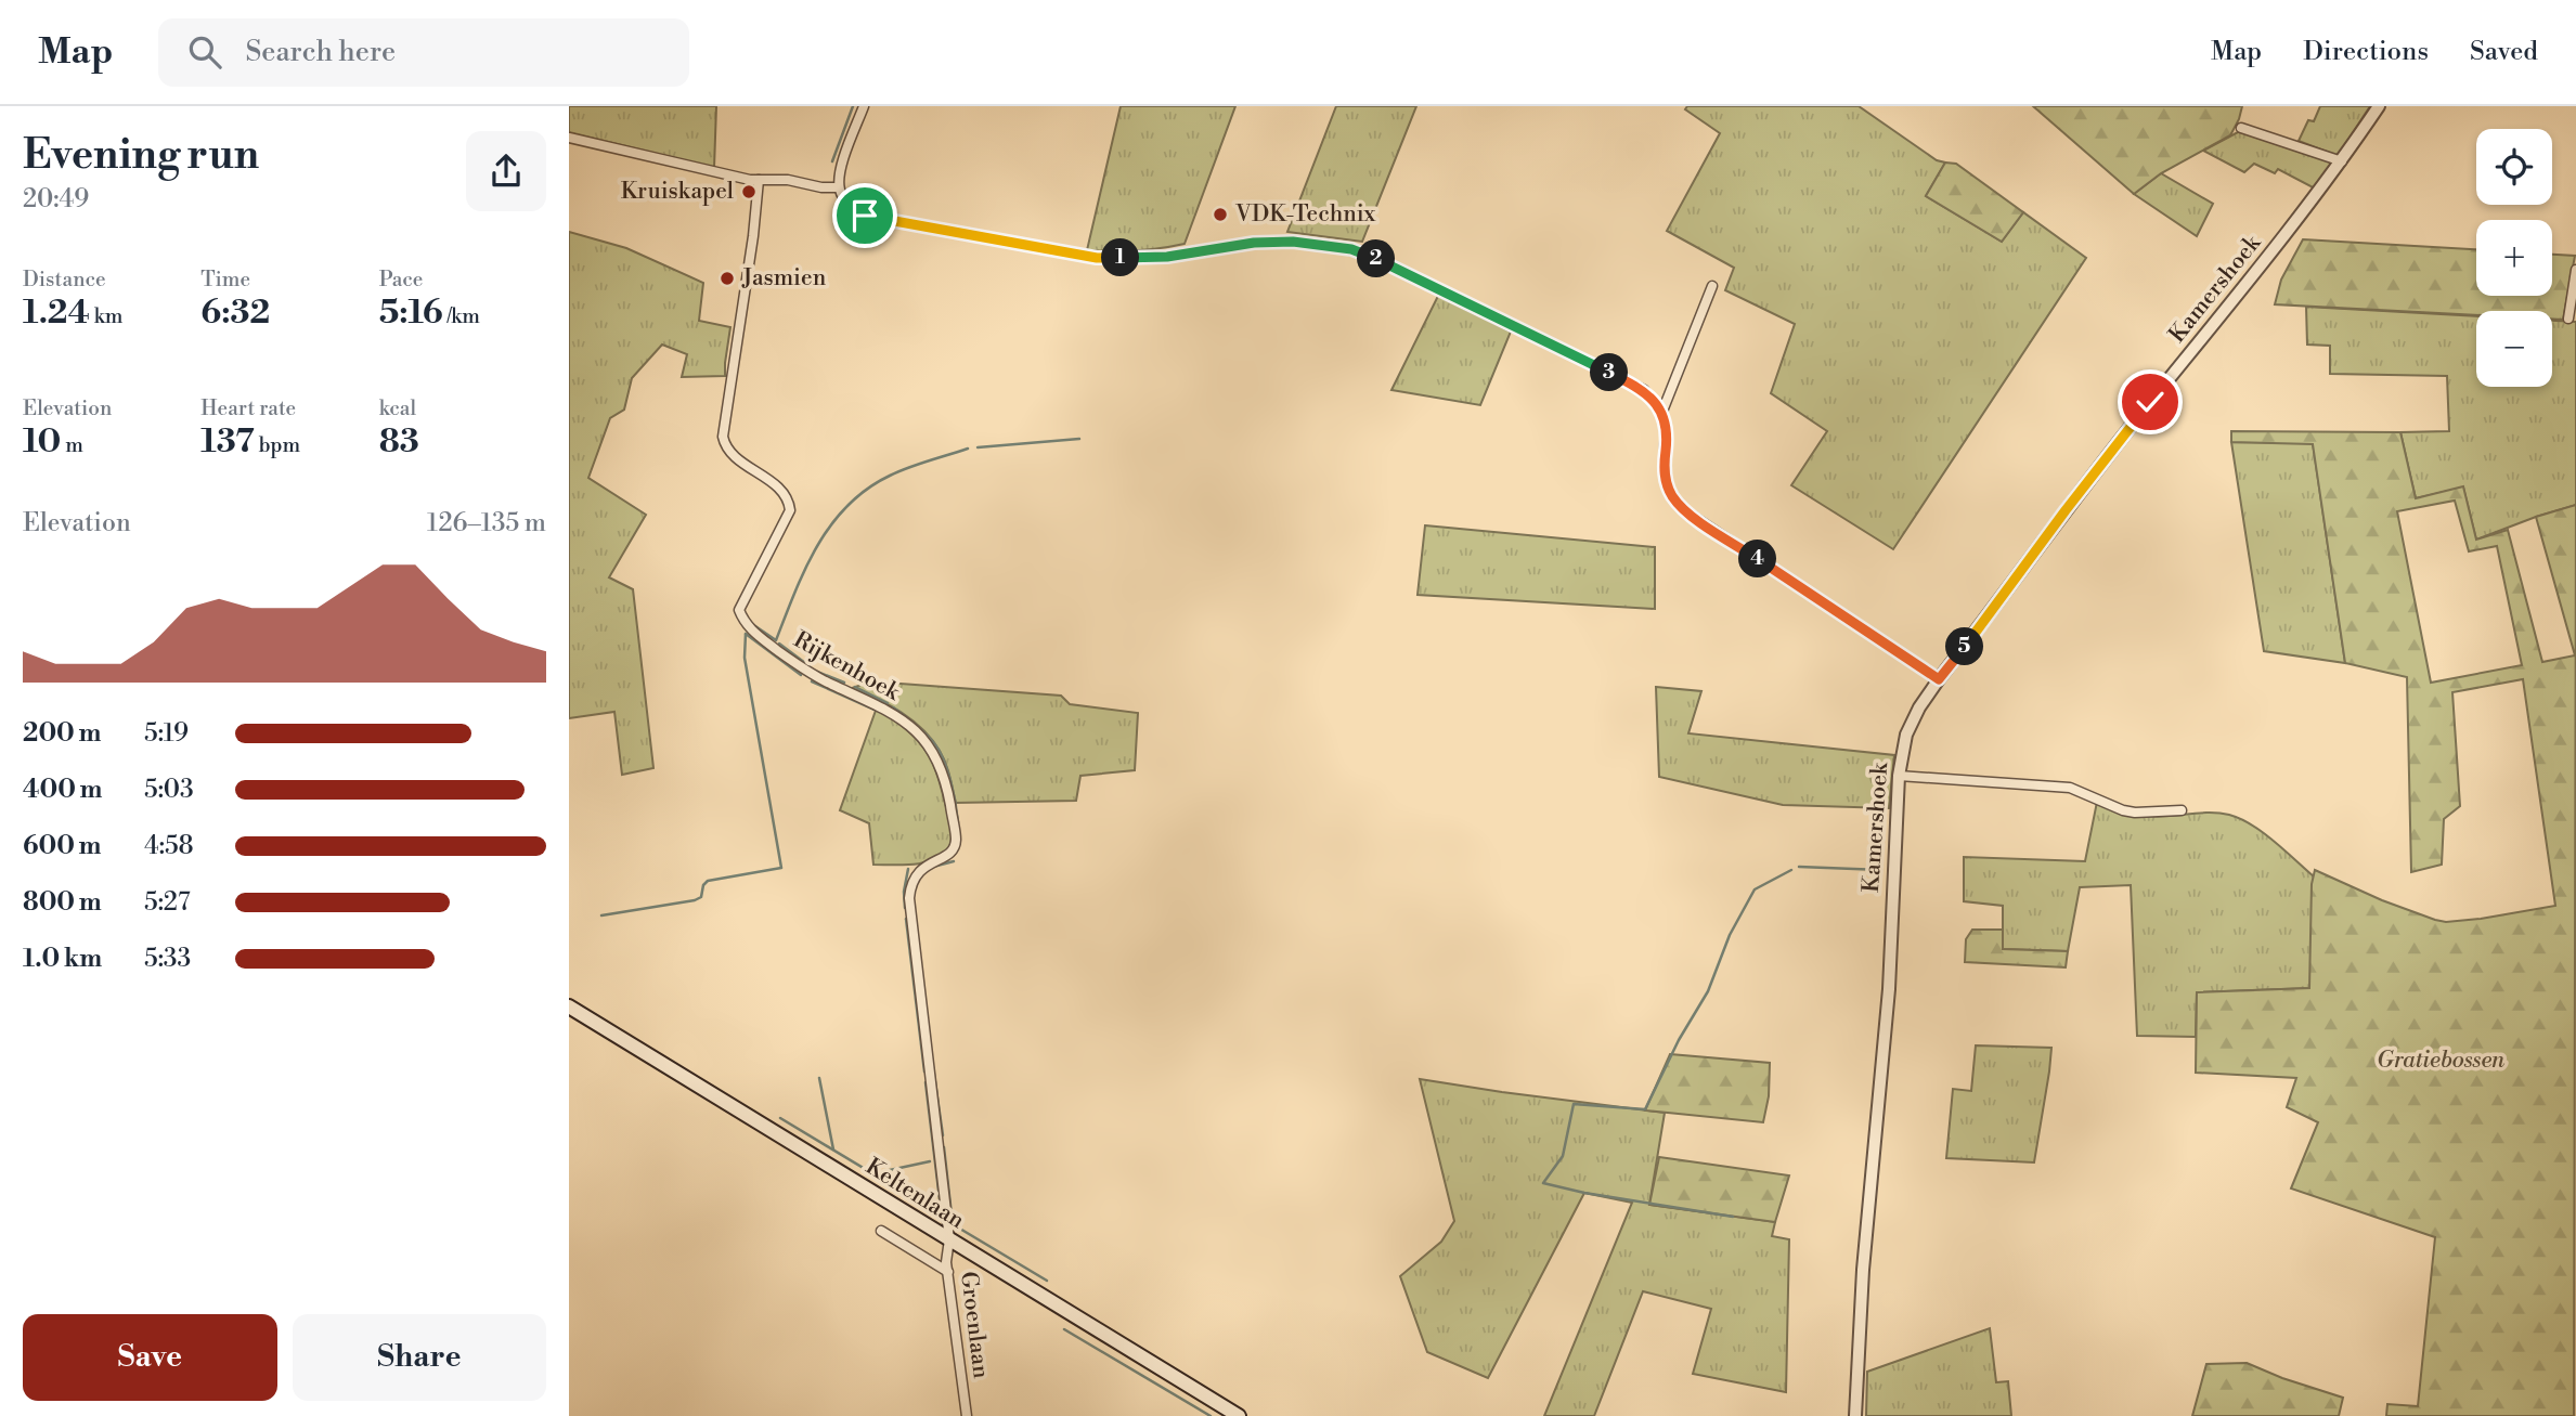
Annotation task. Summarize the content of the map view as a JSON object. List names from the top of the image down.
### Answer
{
  "streets": {
    "main road": ["Keltenlaan"],
    "street": ["Kamershoek", "Rijkenhoek", "Groenlaan"]
  },
  "crossings": [
    ["Rijkenhoek", "Keltenlaan"],
    ["Rijkenhoek", "Groenlaan"],
    ["Keltenlaan", "Groenlaan"]
  ],
  "parks": ["Gratiebossen"],
  "places": ["Kruiskapel", "VDK-Technix", "Jasmien"],
  "page": {
    "header": "Map",
    "search": "Search here",
    "nav": ["Map", "Directions", "Saved"],
    "heading": ["Evening run", "20:49"],
    "map_buttons": ["+", "−"],
    "stats": [
      ["Distance", "1.24 km"],
      ["Time", "6:32"],
      ["Pace", "5:16 /km"],
      ["Elevation", "10 m"],
      ["Heart rate", "137 bpm"],
      ["kcal", "83"]
    ],
    "pins": [
      "1",
      "2",
      "3",
      "4",
      "5"
    ],
    "chart": ["Elevation", "126–135 m"],
    "list": [
      {
        "name": "200 m",
        "note": "5:19"
      },
      {
        "name": "400 m",
        "note": "5:03"
      },
      {
        "name": "600 m",
        "note": "4:58"
      },
      {
        "name": "800 m",
        "note": "5:27"
      },
      {
        "name": "1.0 km",
        "note": "5:33"
      }
    ],
    "buttons": ["Save", "Share"]
  }
}
